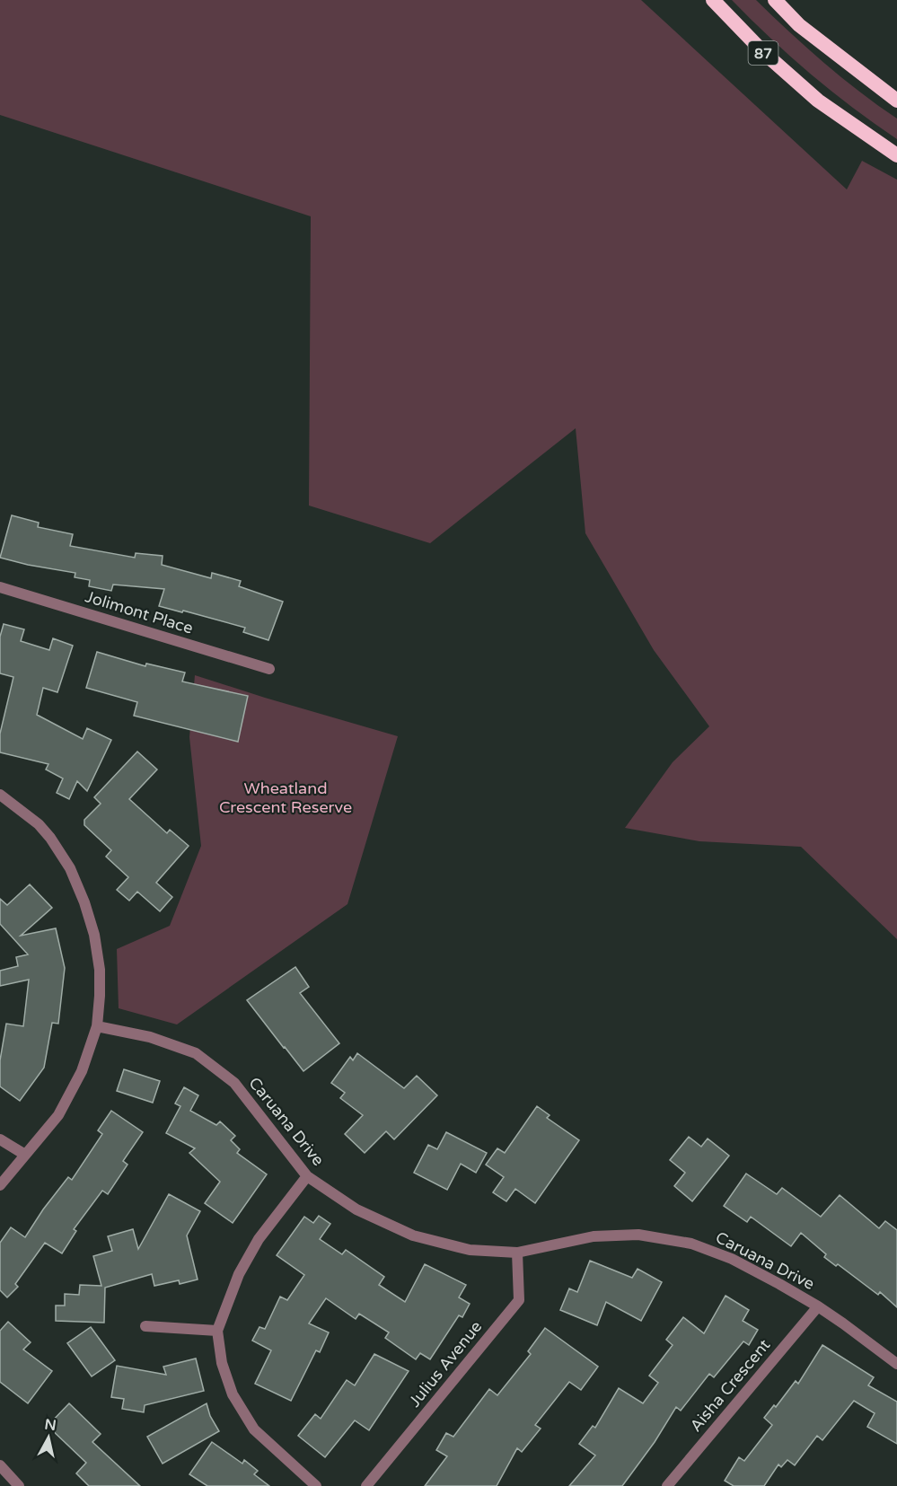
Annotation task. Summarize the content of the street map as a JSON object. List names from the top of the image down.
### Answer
{
  "streets": {
    "highway": ["87"],
    "street": [
      "Jolimont Place",
      "Caruana Drive",
      "Julius Avenue",
      "Aisha Crescent"
    ]
  },
  "crossings": [
    ["Caruana Drive", "Julius Avenue"],
    ["Caruana Drive", "Aisha Crescent"]
  ],
  "parks": ["Wheatland Crescent Reserve"],
  "north": "top"
}
